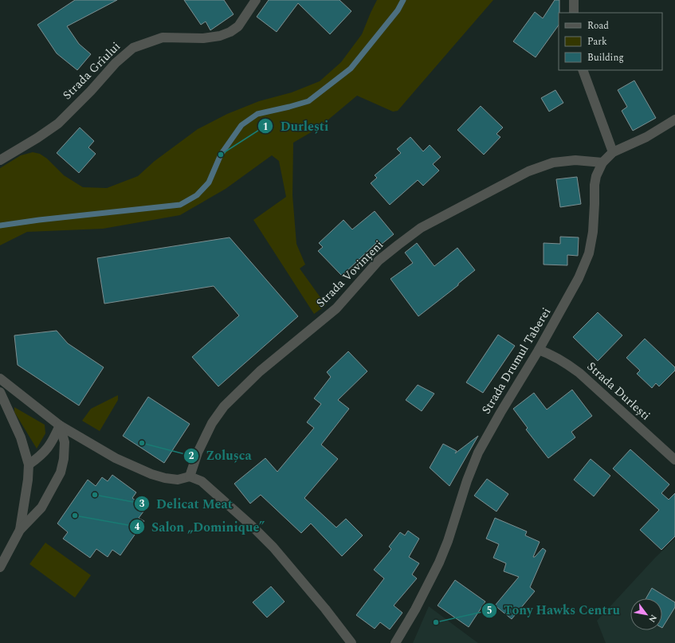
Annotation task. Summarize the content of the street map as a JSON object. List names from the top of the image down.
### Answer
{
  "streets": {
    "street": [
      "Strada Grîului",
      "Strada Vovințeni",
      "Strada Drumul Taberei",
      "Strada Durlești"
    ]
  },
  "crossings": [
    ["Strada Vovințeni", "Strada Drumul Taberei"],
    ["Strada Drumul Taberei", "Strada Durlești"]
  ],
  "places": [
    "Durlești",
    "Zolușca",
    "Delicat Meat",
    "Salon „Dominique”",
    "Tony Hawks Centru"
  ],
  "legend": ["Road", "Park", "Building"],
  "north": "bottom right"
}
